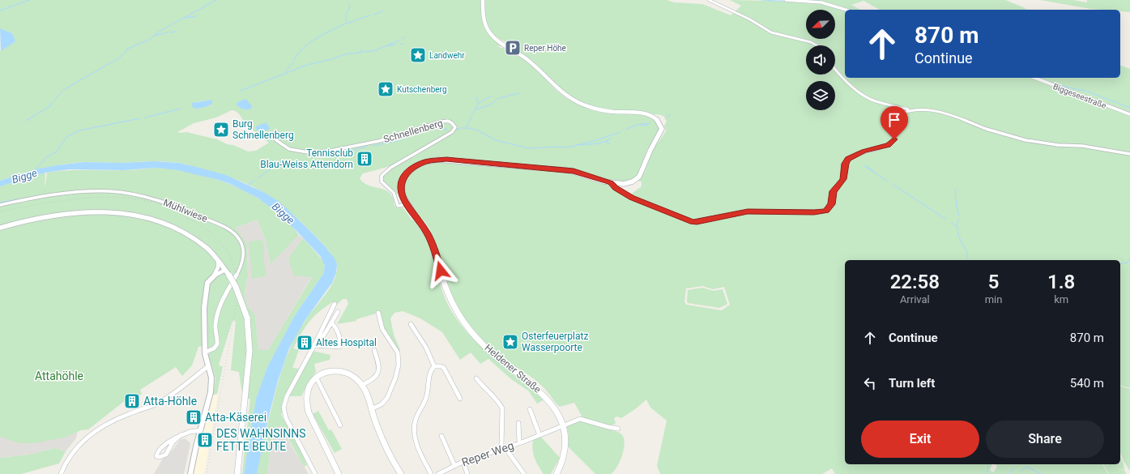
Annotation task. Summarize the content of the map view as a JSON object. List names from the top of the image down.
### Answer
{
  "streets": {
    "main road": ["Heldener Straße"],
    "street": [
      "Biggeseestraße",
      "Schnellenberg",
      "Mühlwiese",
      "Reper Weg"
    ]
  },
  "crossings": [
    ["Schnellenberg", "Heldener Straße"],
    ["Heldener Straße", "Reper Weg"]
  ],
  "water": ["Bigge"],
  "parks": ["Attahöhle"],
  "places": {
    "parking": ["Reper Höhe"],
    "place": [
      "Landwehr",
      "Kutschenberg",
      "Burg Schnellenberg",
      "Osterfeuerplatz Wasserpoorte"
    ],
    "building": [
      "Tennisclub Blau-Weiss Attendorn",
      "Altes Hospital",
      "Atta-Höhle",
      "Atta-Käserei",
      "DES WAHNSINNS FETTE BEUTE"
    ]
  },
  "north": "bottom left",
  "page": {
    "turn": ["870 m", "Continue"],
    "eta": [
      "22:58",
      "Arrival",
      "5",
      "min",
      "1.8",
      "km"
    ],
    "list": [
      {
        "name": "Continue",
        "value": "870 m"
      },
      {
        "name": "Turn left",
        "value": "540 m"
      }
    ],
    "buttons": ["Exit", "Share"]
  }
}
